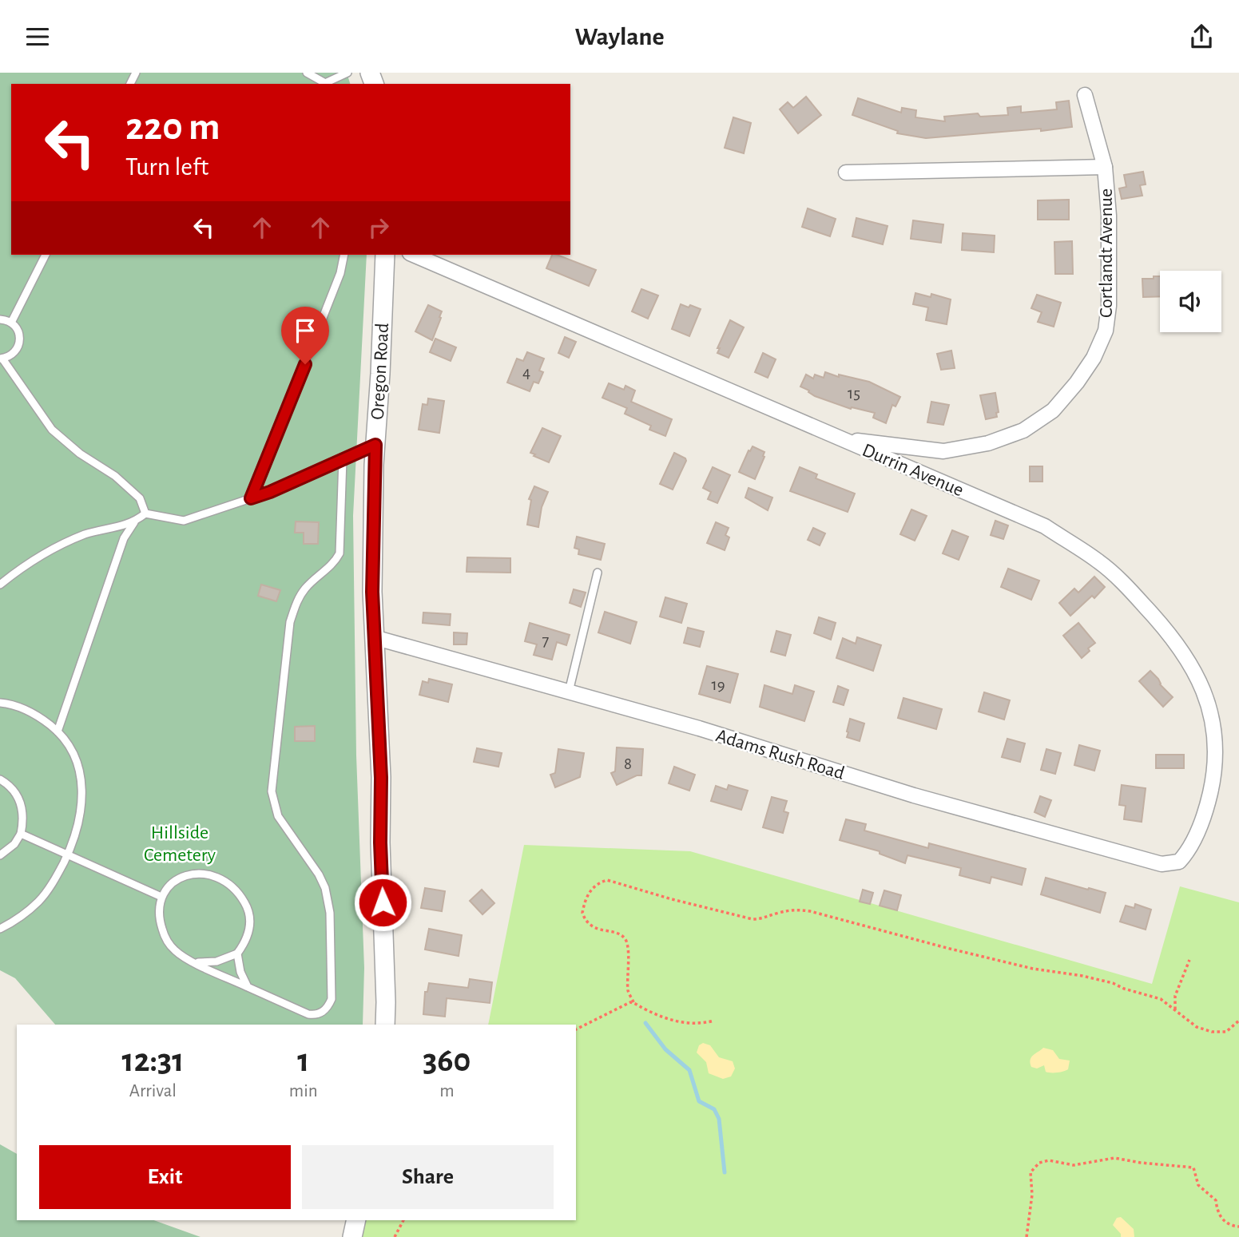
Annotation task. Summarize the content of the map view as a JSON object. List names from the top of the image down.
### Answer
{
  "streets": {
    "street": [
      "Cortlandt Avenue",
      "Oregon Road",
      "Durrin Avenue",
      "Adams Rush Road"
    ]
  },
  "crossings": [
    ["Cortlandt Avenue", "Durrin Avenue"],
    ["Oregon Road", "Adams Rush Road"],
    ["Durrin Avenue", "Adams Rush Road"]
  ],
  "parks": ["Hillside Cemetery"],
  "house_numbers": [
    "4",
    "15",
    "7",
    "19",
    "8"
  ],
  "page": {
    "header": "Waylane",
    "turn": ["220 m", "Turn left"],
    "eta": [
      "12:31",
      "Arrival",
      "1",
      "min",
      "360",
      "m"
    ],
    "buttons": ["Exit", "Share"]
  }
}
